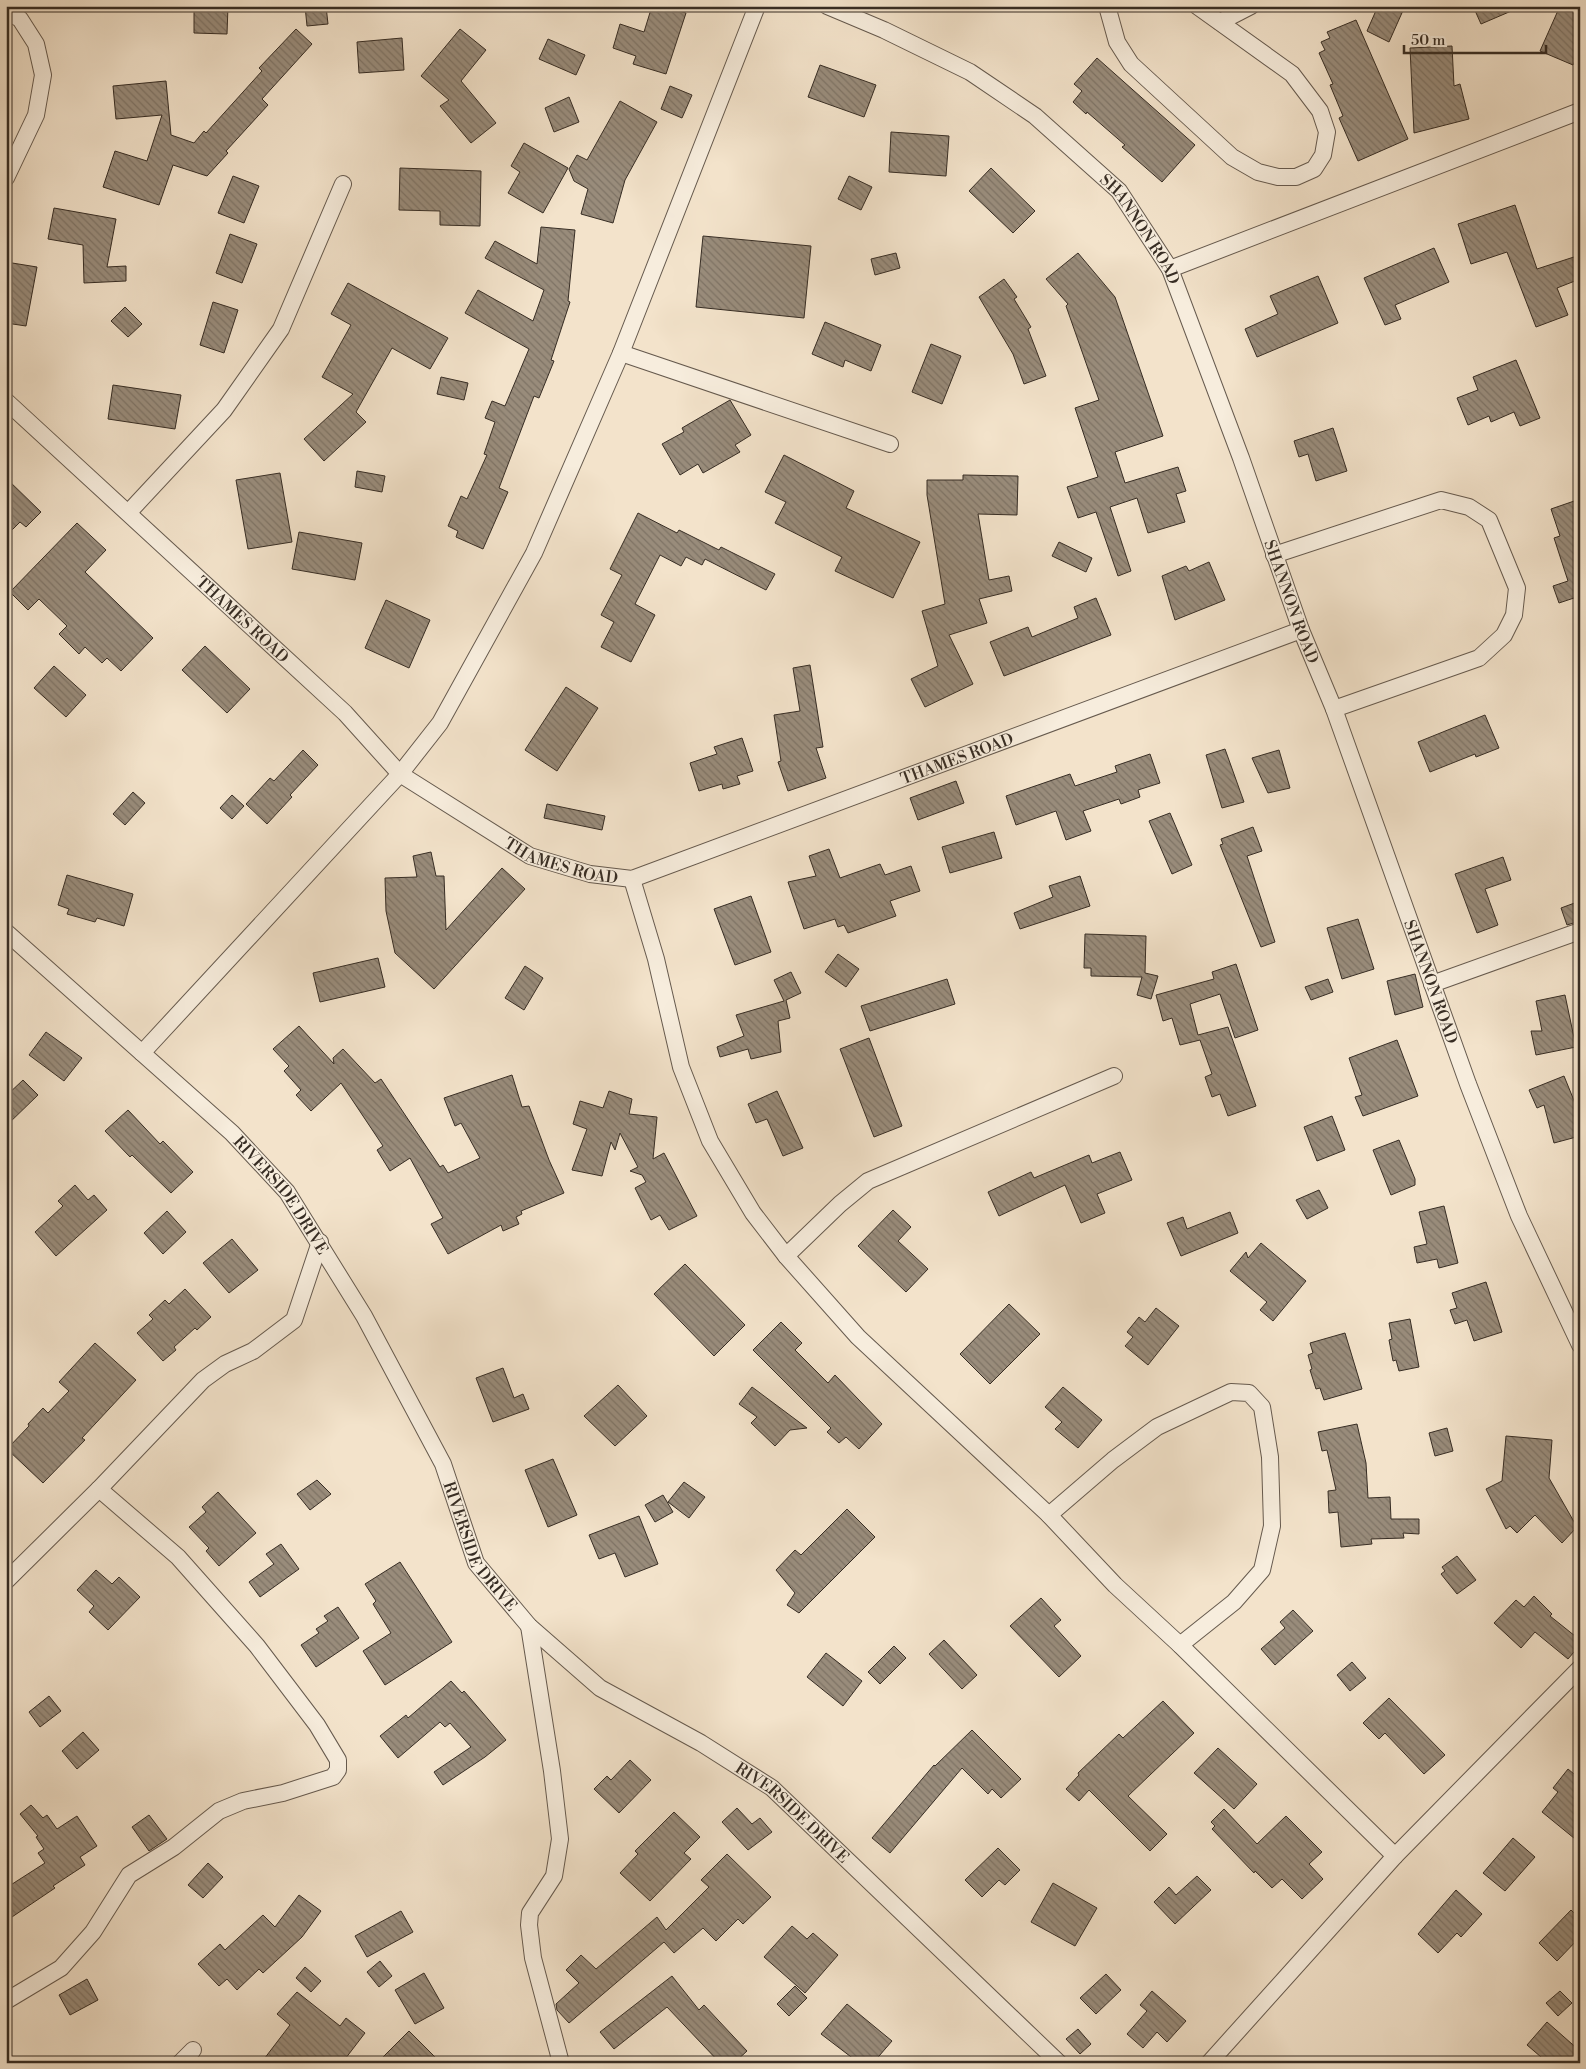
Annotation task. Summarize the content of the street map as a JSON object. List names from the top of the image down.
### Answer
{
  "streets": {
    "street": ["SHANNON ROAD", "THAMES ROAD", "RIVERSIDE DRIVE"]
  },
  "crossings": [
    ["SHANNON ROAD", "THAMES ROAD"]
  ],
  "scale_bar": "50 m"
}
